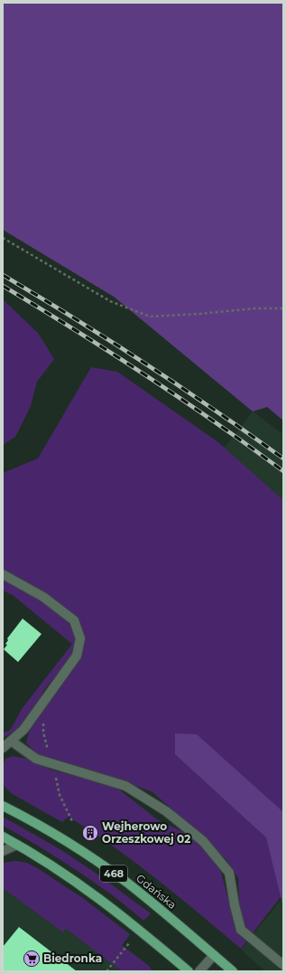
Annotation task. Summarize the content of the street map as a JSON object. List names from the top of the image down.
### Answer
{
  "streets": {
    "main road": ["468", "Gdańska"]
  },
  "places": {
    "building": ["Wejherowo Orzeszkowej 02"],
    "supermarket": ["Biedronka"]
  }
}
